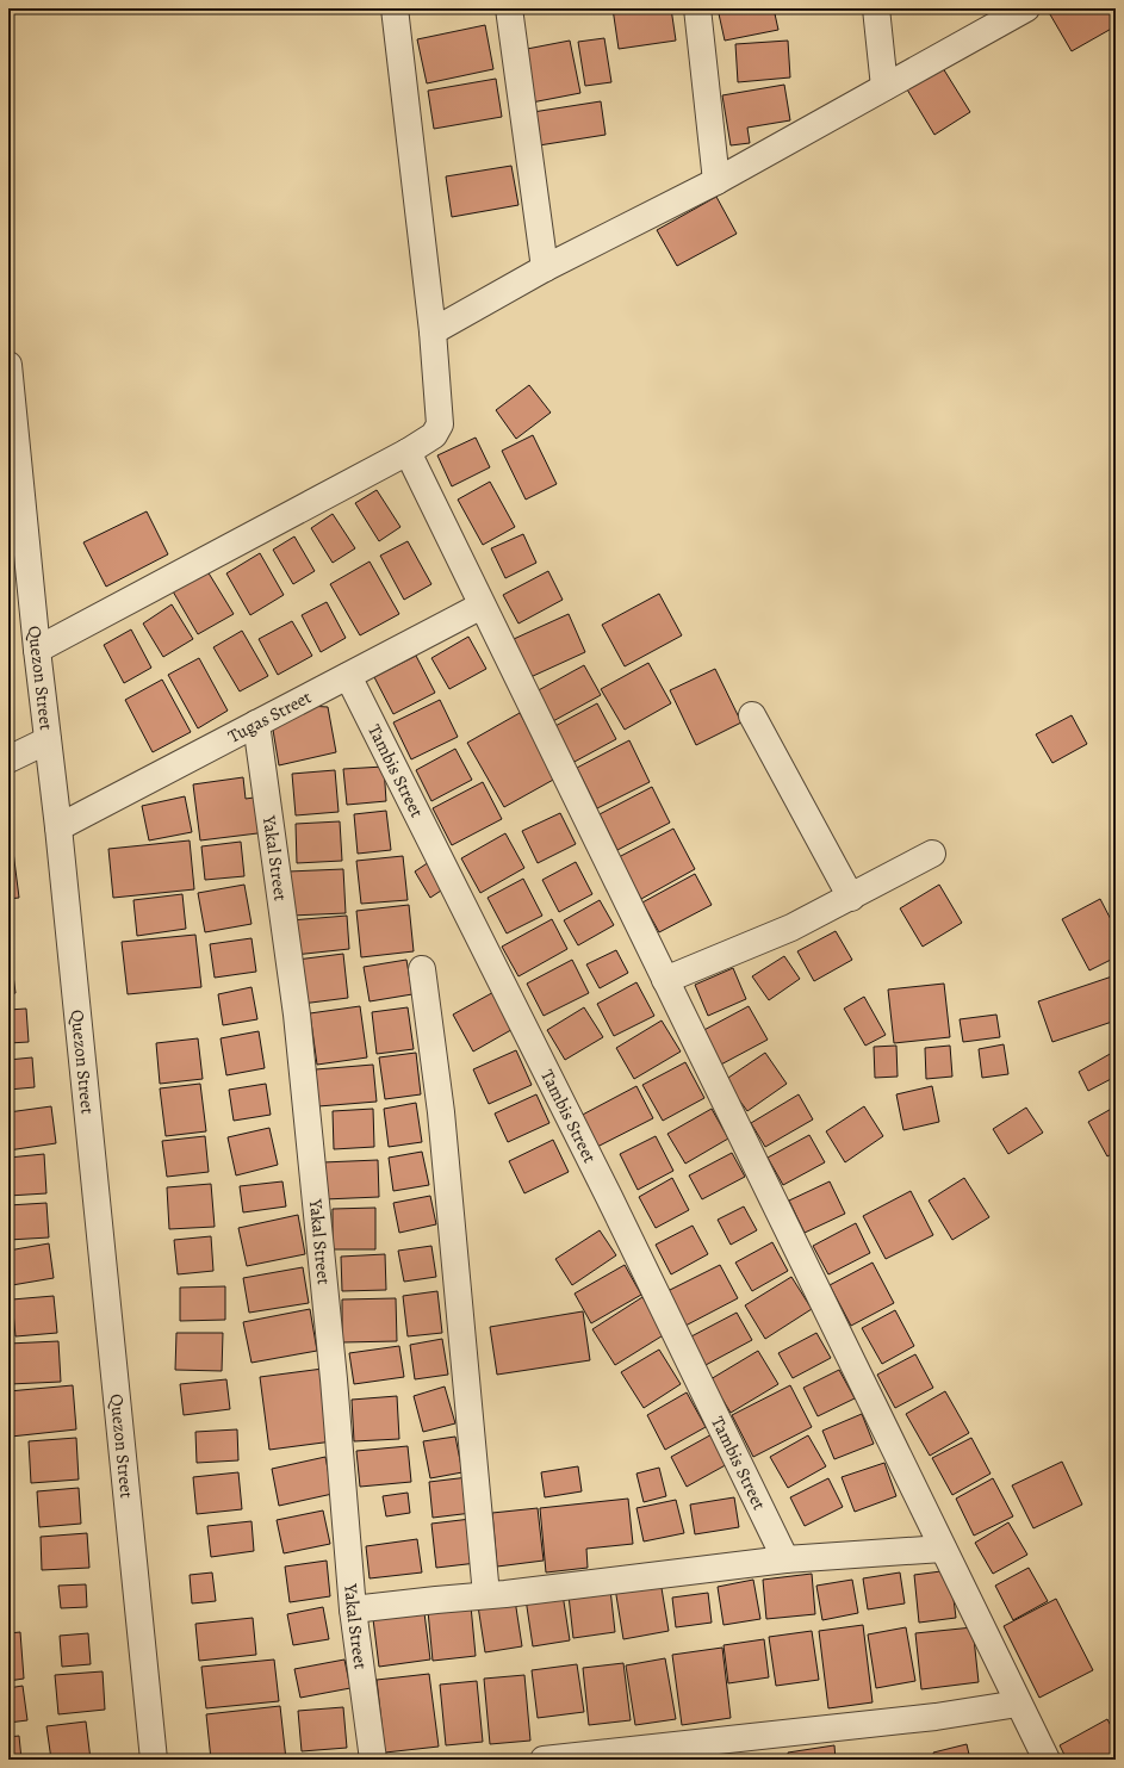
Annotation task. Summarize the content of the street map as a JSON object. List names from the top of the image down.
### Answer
{
  "streets": {
    "street": [
      "Quezon Street",
      "Tugas Street",
      "Tambis Street",
      "Yakal Street"
    ]
  },
  "crossings": [
    ["Quezon Street", "Tugas Street"],
    ["Tugas Street", "Tambis Street"],
    ["Tugas Street", "Yakal Street"]
  ]
}
